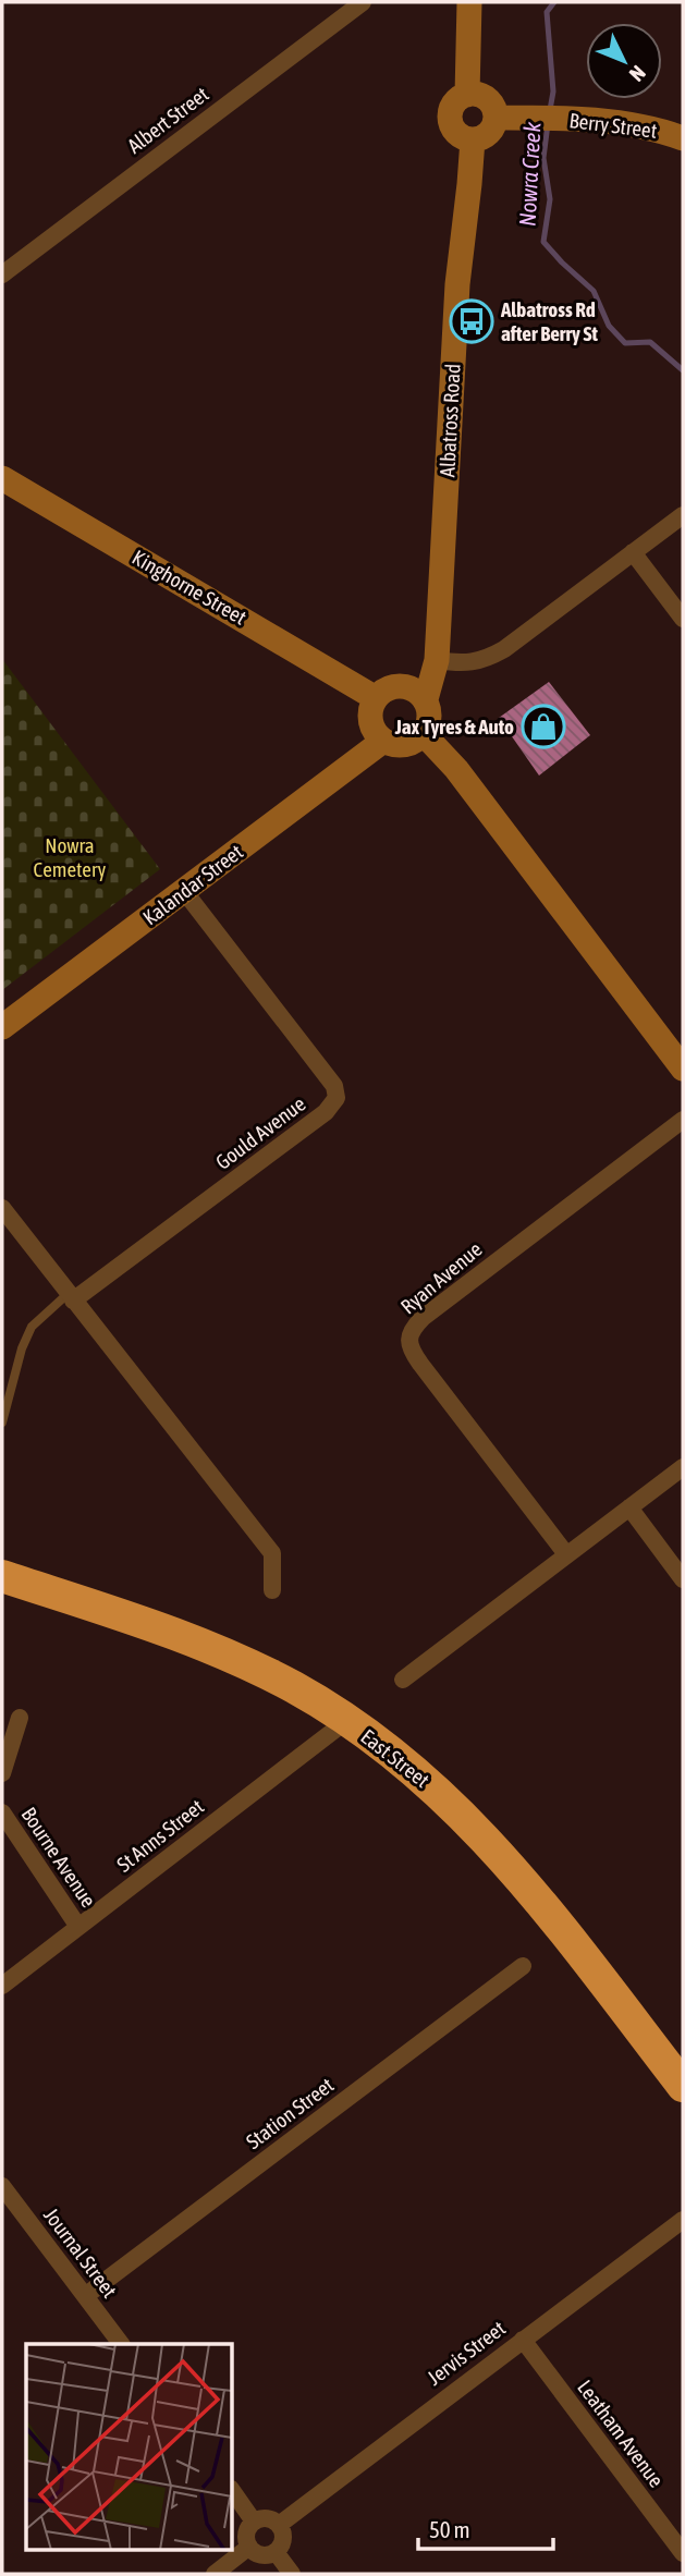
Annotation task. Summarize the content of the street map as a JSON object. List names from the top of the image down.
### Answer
{
  "streets": {
    "highway": ["East Street"],
    "main road": [
      "Berry Street",
      "Albatross Road",
      "Kinghorne Street",
      "Kalandar Street"
    ],
    "street": [
      "Albert Street",
      "Gould Avenue",
      "Ryan Avenue",
      "St Anns Street",
      "Bourne Avenue",
      "Station Street",
      "Journal Street",
      "Jervis Street",
      "Leatham Avenue"
    ]
  },
  "crossings": [
    ["Berry Street", "Albatross Road"],
    ["Albatross Road", "Kinghorne Street"],
    ["Albatross Road", "Kalandar Street"],
    ["Kinghorne Street", "Kalandar Street"],
    ["Kalandar Street", "Gould Avenue"],
    ["East Street", "St Anns Street"],
    ["St Anns Street", "Bourne Avenue"],
    ["Station Street", "Journal Street"],
    ["Jervis Street", "Leatham Avenue"]
  ],
  "water": ["Nowra Creek"],
  "parks": ["Nowra Cemetery"],
  "places": {
    "bus stop": ["Albatross Rd after Berry St"],
    "shop": ["Jax Tyres & Auto"]
  },
  "scale_bar": "50 m",
  "north": "bottom right"
}
